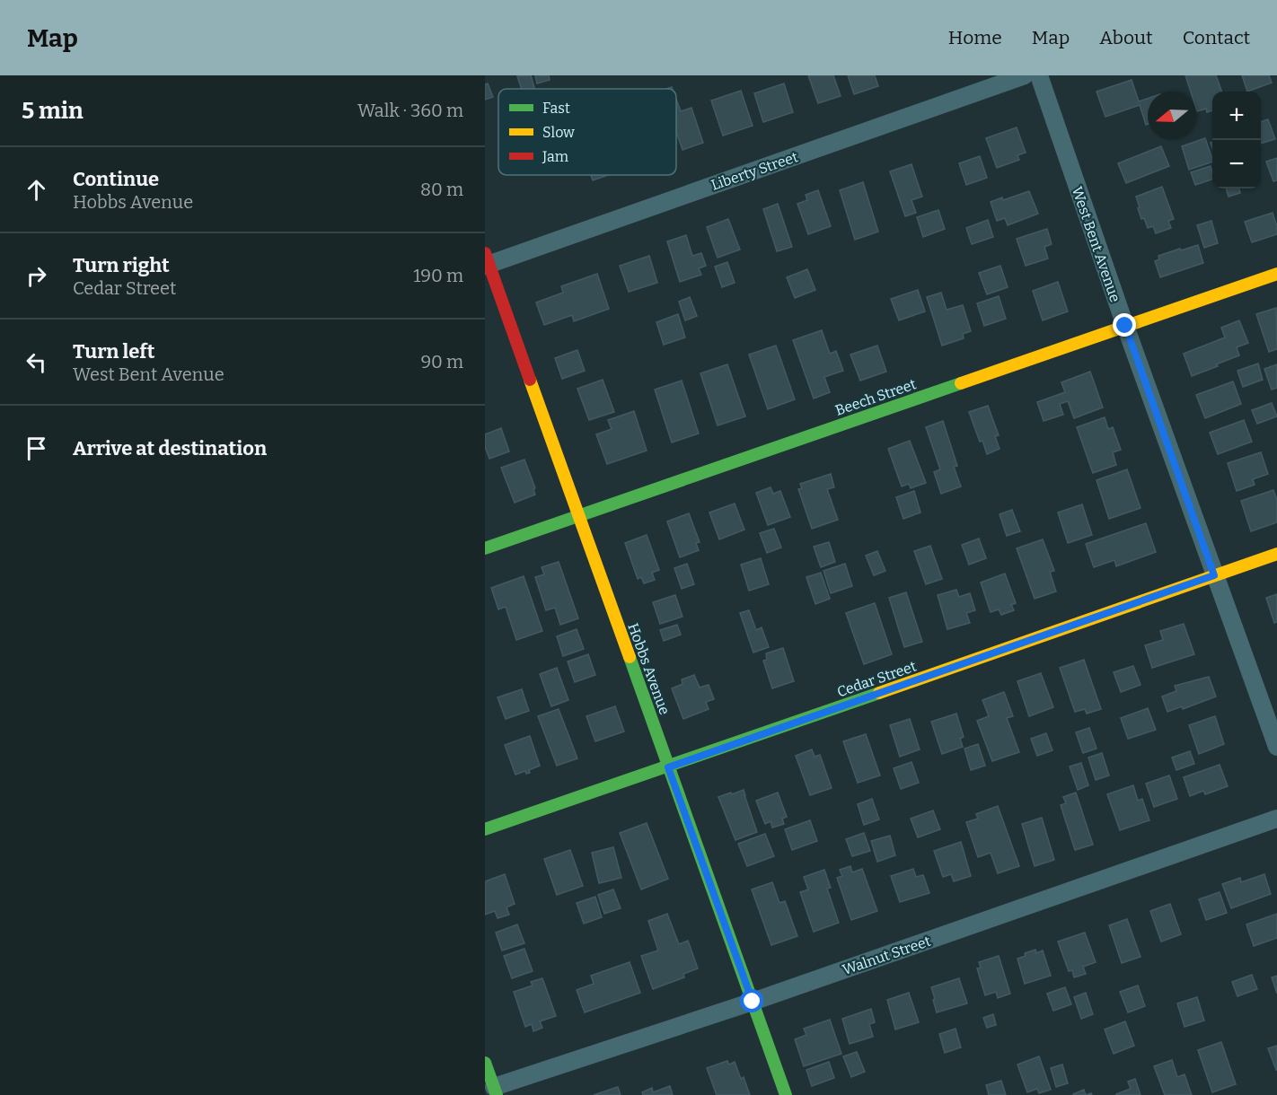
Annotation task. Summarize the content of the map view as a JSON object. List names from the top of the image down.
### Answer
{
  "streets": {
    "street": [
      "Liberty Street",
      "West Bent Avenue",
      "Beech Street",
      "Hobbs Avenue",
      "Cedar Street",
      "Walnut Street"
    ]
  },
  "crossings": [
    ["Liberty Street", "Hobbs Avenue"],
    ["West Bent Avenue", "Beech Street"],
    ["West Bent Avenue", "Cedar Street"],
    ["Beech Street", "Hobbs Avenue"],
    ["Hobbs Avenue", "Cedar Street"],
    ["Hobbs Avenue", "Walnut Street"]
  ],
  "legend": ["Fast", "Slow", "Jam"],
  "north": "left",
  "page": {
    "header": "Map",
    "nav": [
      "Home",
      "Map",
      "About",
      "Contact"
    ],
    "heading": ["5 min", "Walk · 360 m"],
    "map_buttons": ["+", "−"],
    "list": [
      ["Continue", "Hobbs Avenue", "80 m"],
      ["Turn right", "Cedar Street", "190 m"],
      ["Turn left", "West Bent Avenue", "90 m"],
      "Arrive at destination"
    ]
  }
}
